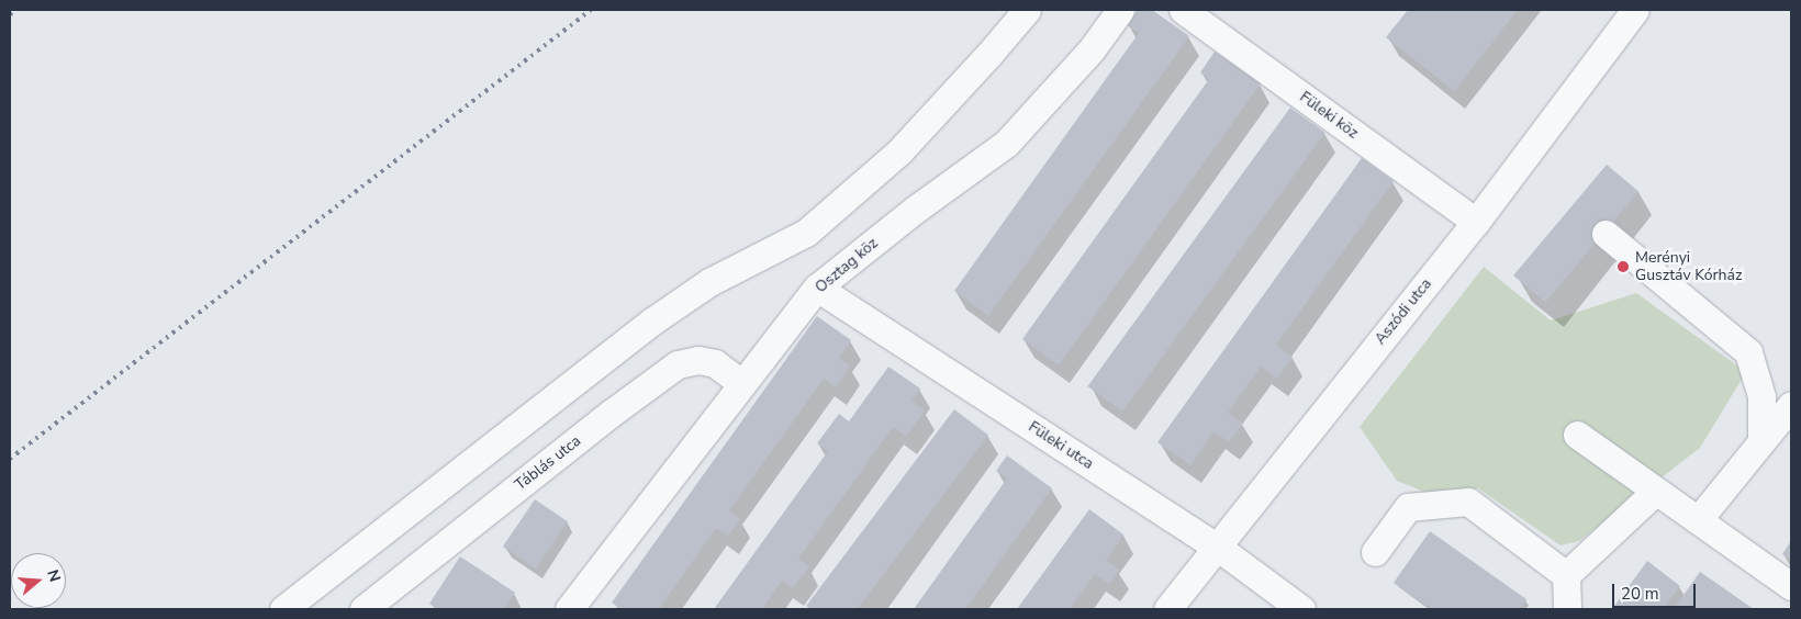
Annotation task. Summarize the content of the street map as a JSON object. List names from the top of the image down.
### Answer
{
  "streets": {
    "street": [
      "Füleki köz",
      "Osztag köz",
      "Aszódi utca",
      "Füleki utca",
      "Táblás utca"
    ]
  },
  "crossings": [
    ["Füleki köz", "Aszódi utca"],
    ["Osztag köz", "Füleki utca"],
    ["Osztag köz", "Táblás utca"],
    ["Aszódi utca", "Füleki utca"]
  ],
  "places": ["Merényi Gusztáv Kórház"],
  "scale_bar": "20 m",
  "north": "right"
}
